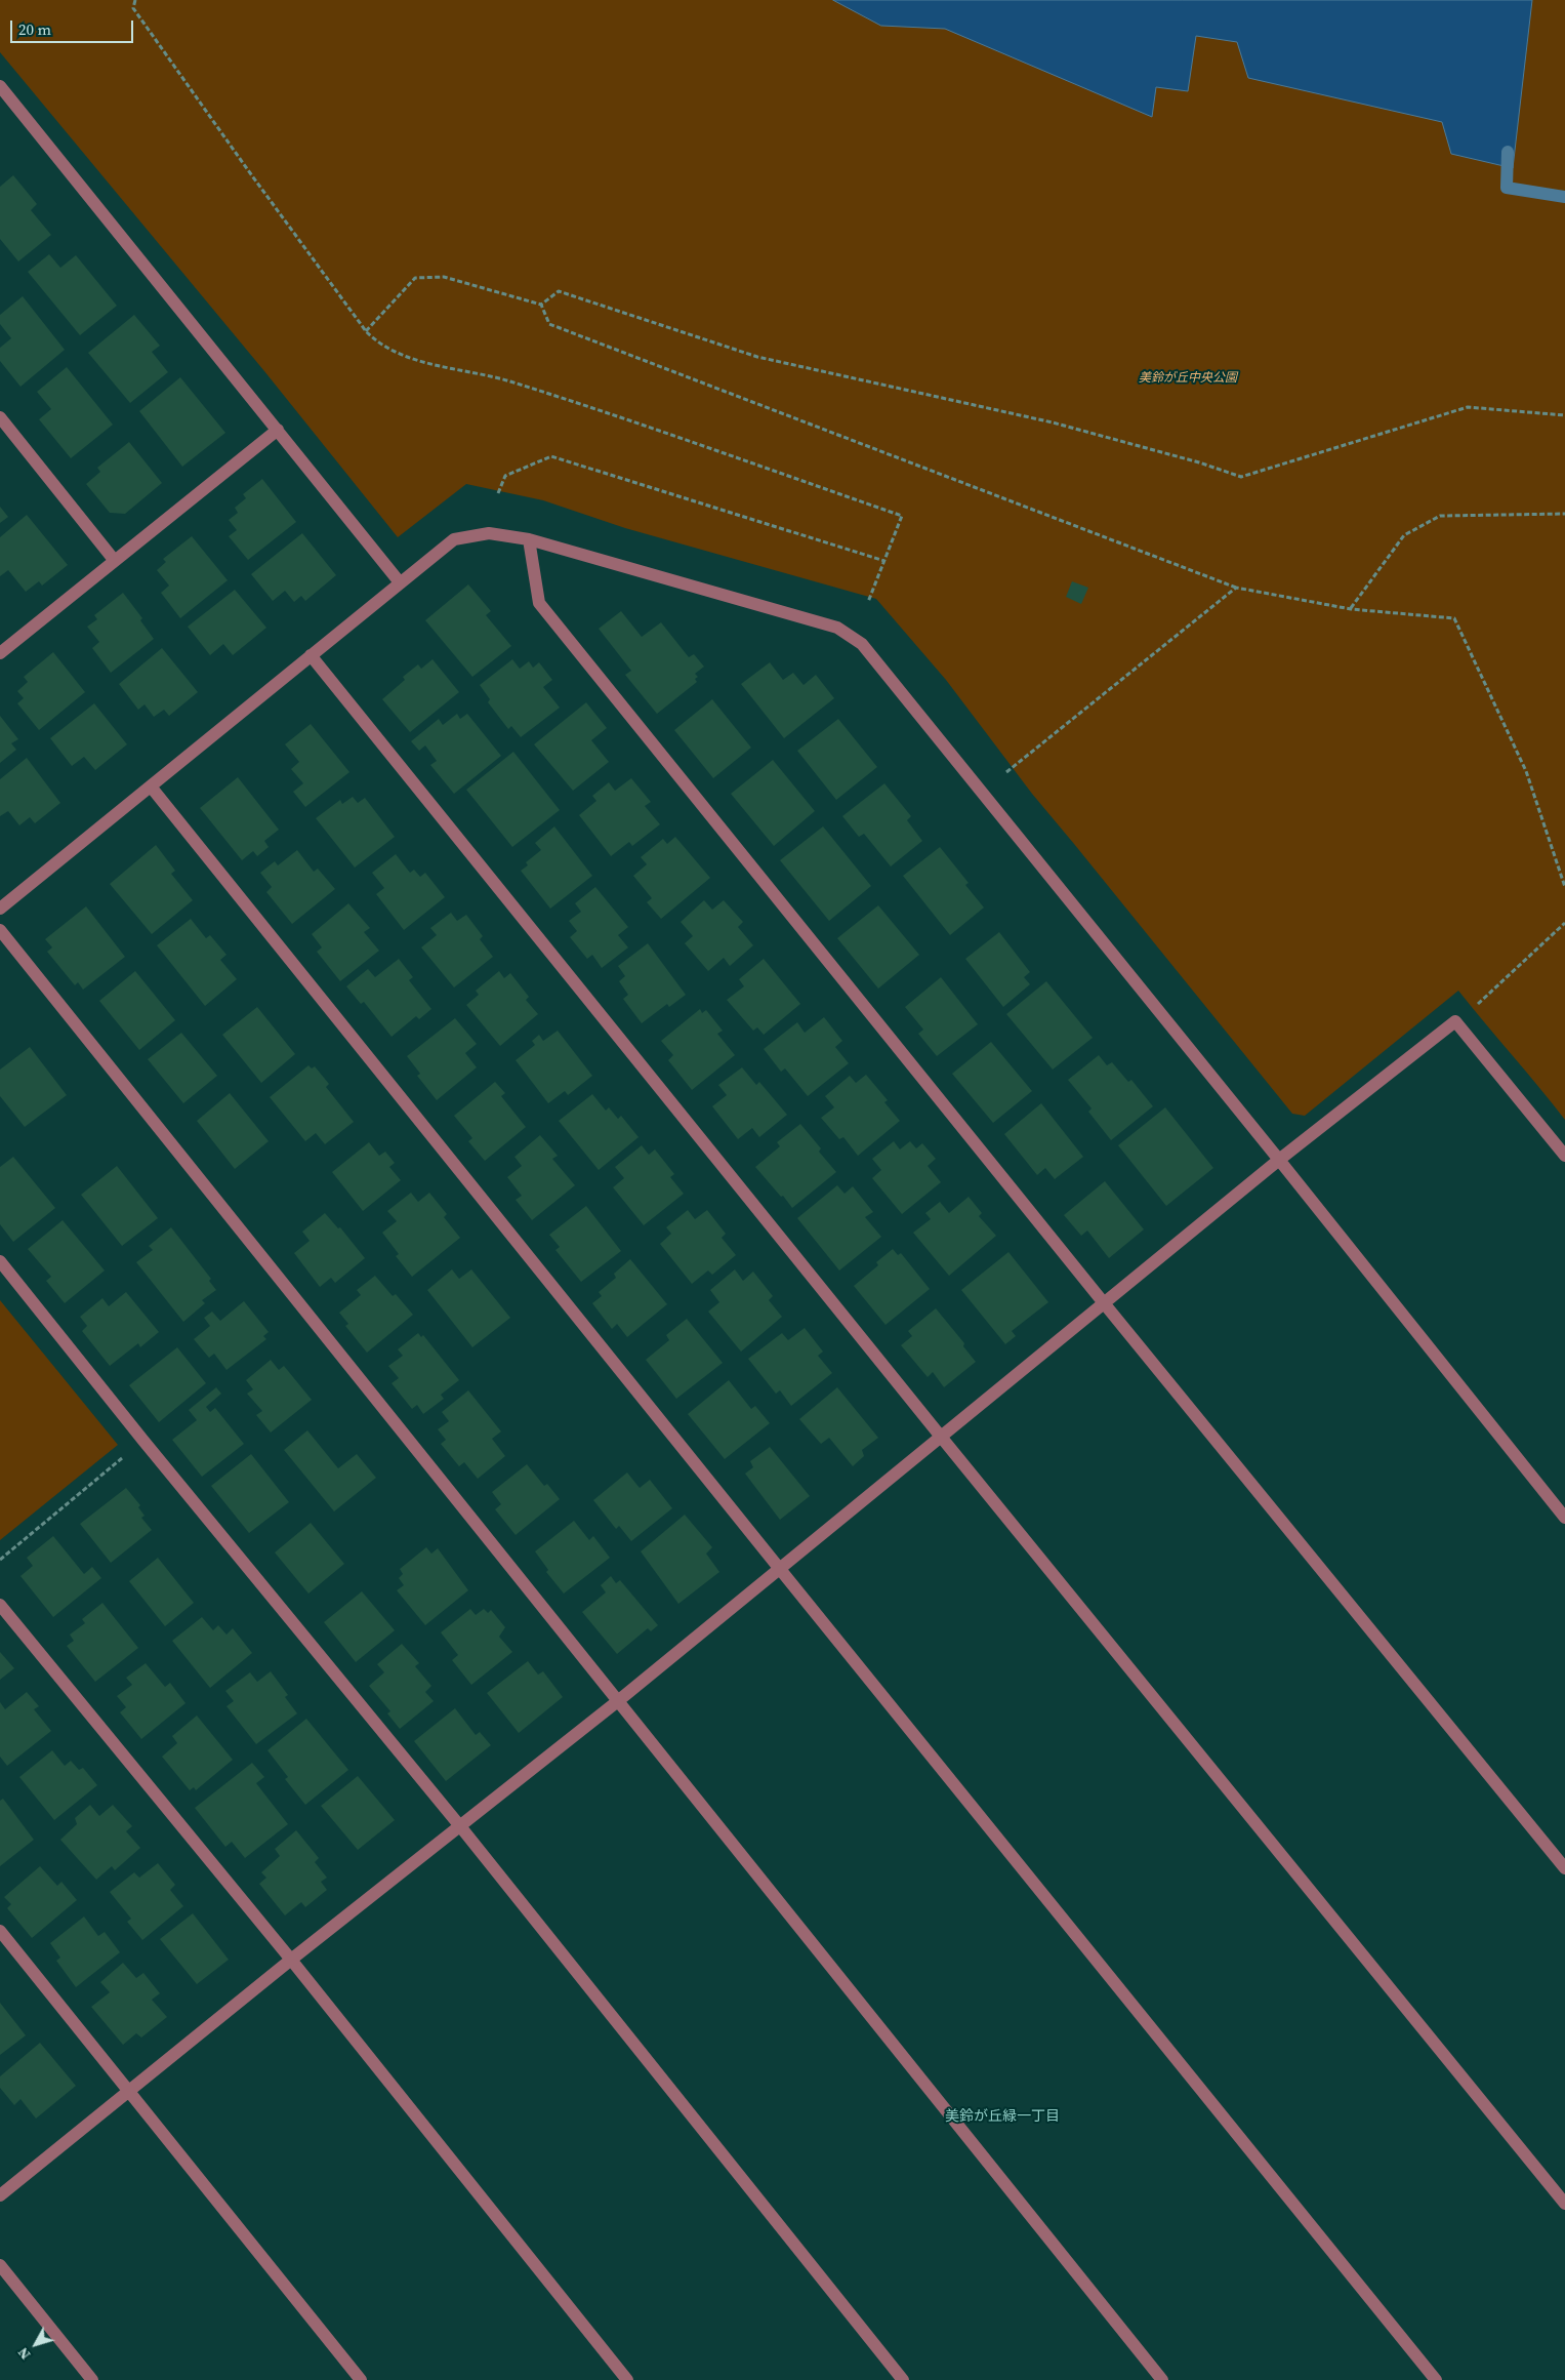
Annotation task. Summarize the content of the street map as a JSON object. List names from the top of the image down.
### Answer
{
  "districts": ["美鈴が丘緑一丁目"],
  "parks": ["美鈴が丘中央公園"],
  "scale_bar": "20 m",
  "north": "bottom left"
}
